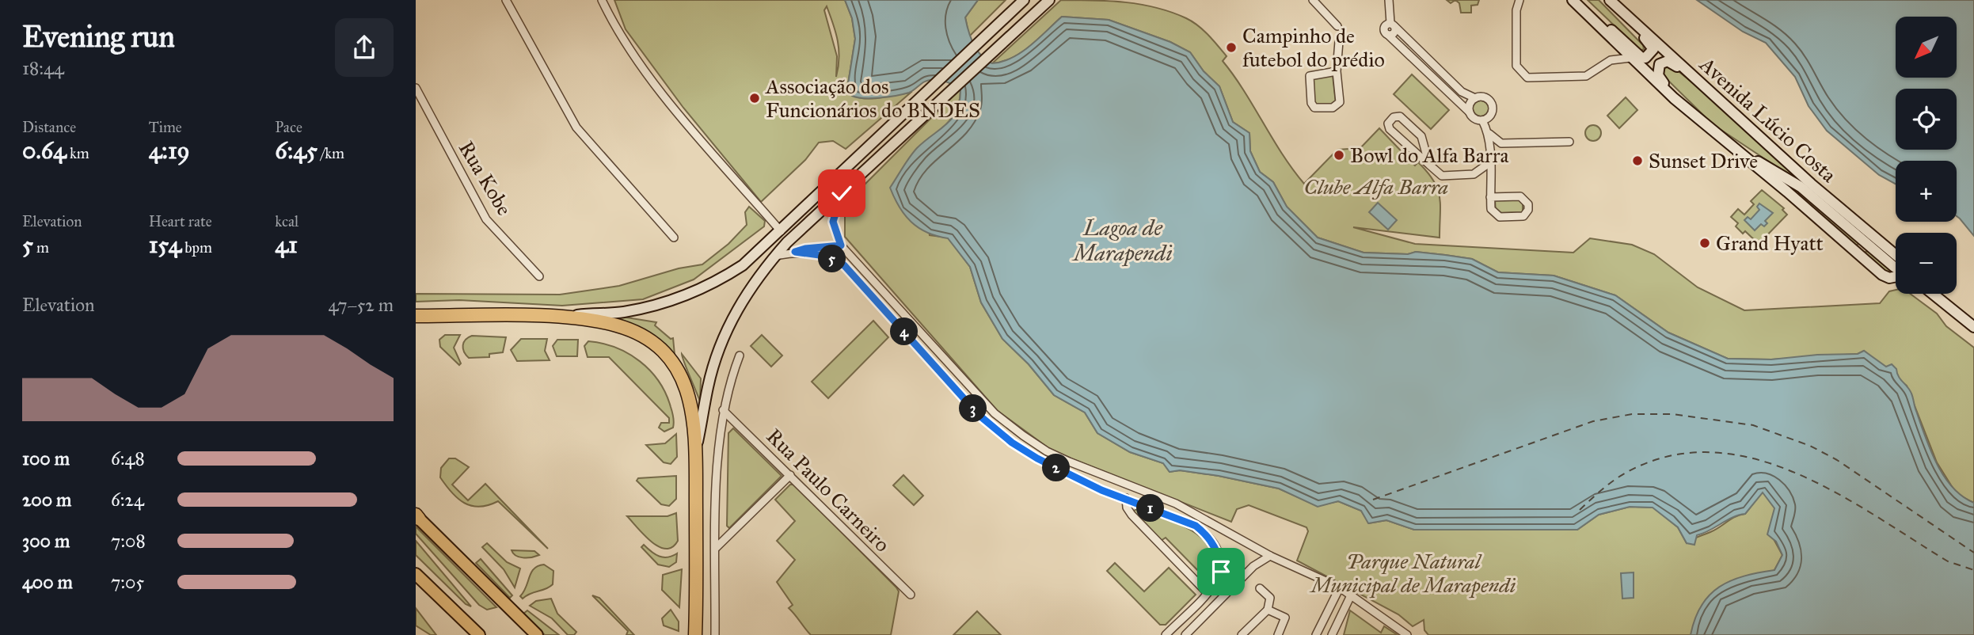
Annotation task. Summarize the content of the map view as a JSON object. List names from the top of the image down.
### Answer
{
  "streets": {
    "main road": ["Avenida Lúcio Costa"],
    "street": ["Rua Kobe", "Rua Paulo Carneiro"]
  },
  "water": ["Lagoa de Marapendi"],
  "parks": ["Clube Alfa Barra", "Parque Natural Municipal de Marapendi"],
  "places": [
    "Campinho de futebol do prédio",
    "Associação dos Funcionários do BNDES",
    "Bowl do Alfa Barra",
    "Sunset Drive",
    "Grand Hyatt"
  ],
  "north": "bottom left",
  "page": {
    "heading": ["Evening run", "18:44"],
    "map_buttons": ["+", "−"],
    "stats": [
      ["Distance", "0.64 km"],
      ["Time", "4:19"],
      ["Pace", "6:45 /km"],
      ["Elevation", "5 m"],
      ["Heart rate", "154 bpm"],
      ["kcal", "41"]
    ],
    "pins": [
      "5",
      "4",
      "3",
      "2",
      "1"
    ],
    "chart": ["Elevation", "47–52 m"],
    "list": [
      {
        "name": "100 m",
        "note": "6:48"
      },
      {
        "name": "200 m",
        "note": "6:24"
      },
      {
        "name": "300 m",
        "note": "7:08"
      },
      {
        "name": "400 m",
        "note": "7:05"
      }
    ]
  }
}
